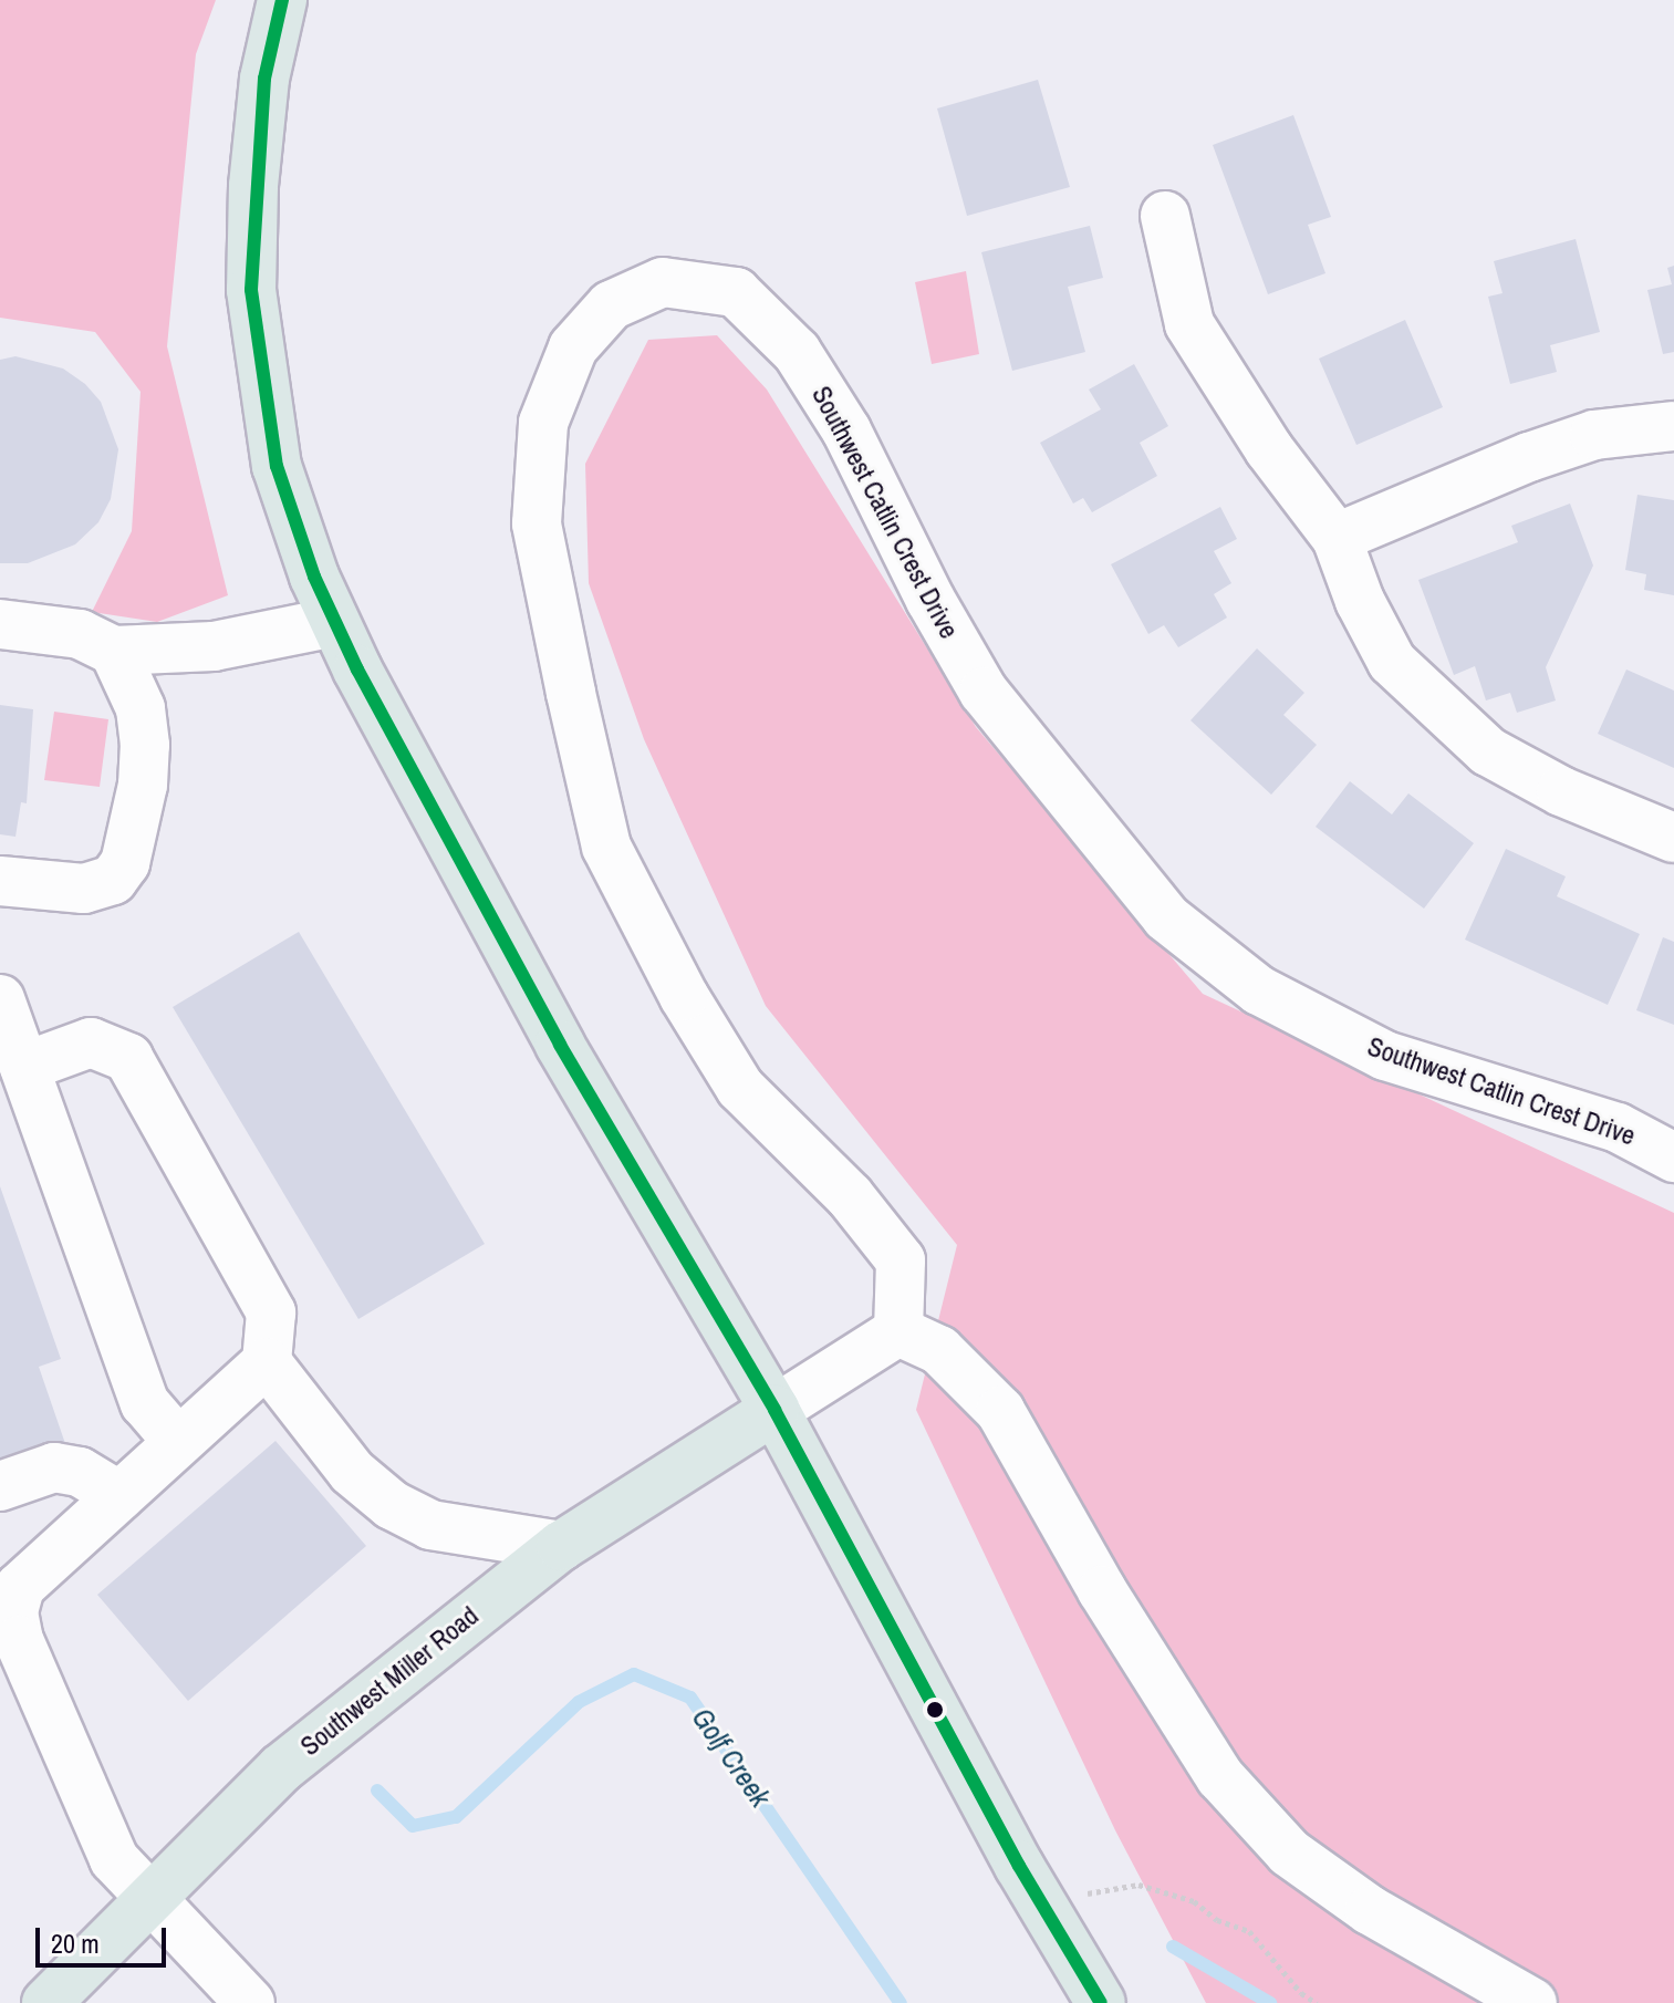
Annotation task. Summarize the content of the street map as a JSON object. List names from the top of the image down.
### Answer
{
  "streets": {
    "main road": ["Southwest Miller Road"],
    "street": ["Southwest Catlin Crest Drive"]
  },
  "water": ["Golf Creek"],
  "lines": ["transit line 20"],
  "scale_bar": "20 m"
}
